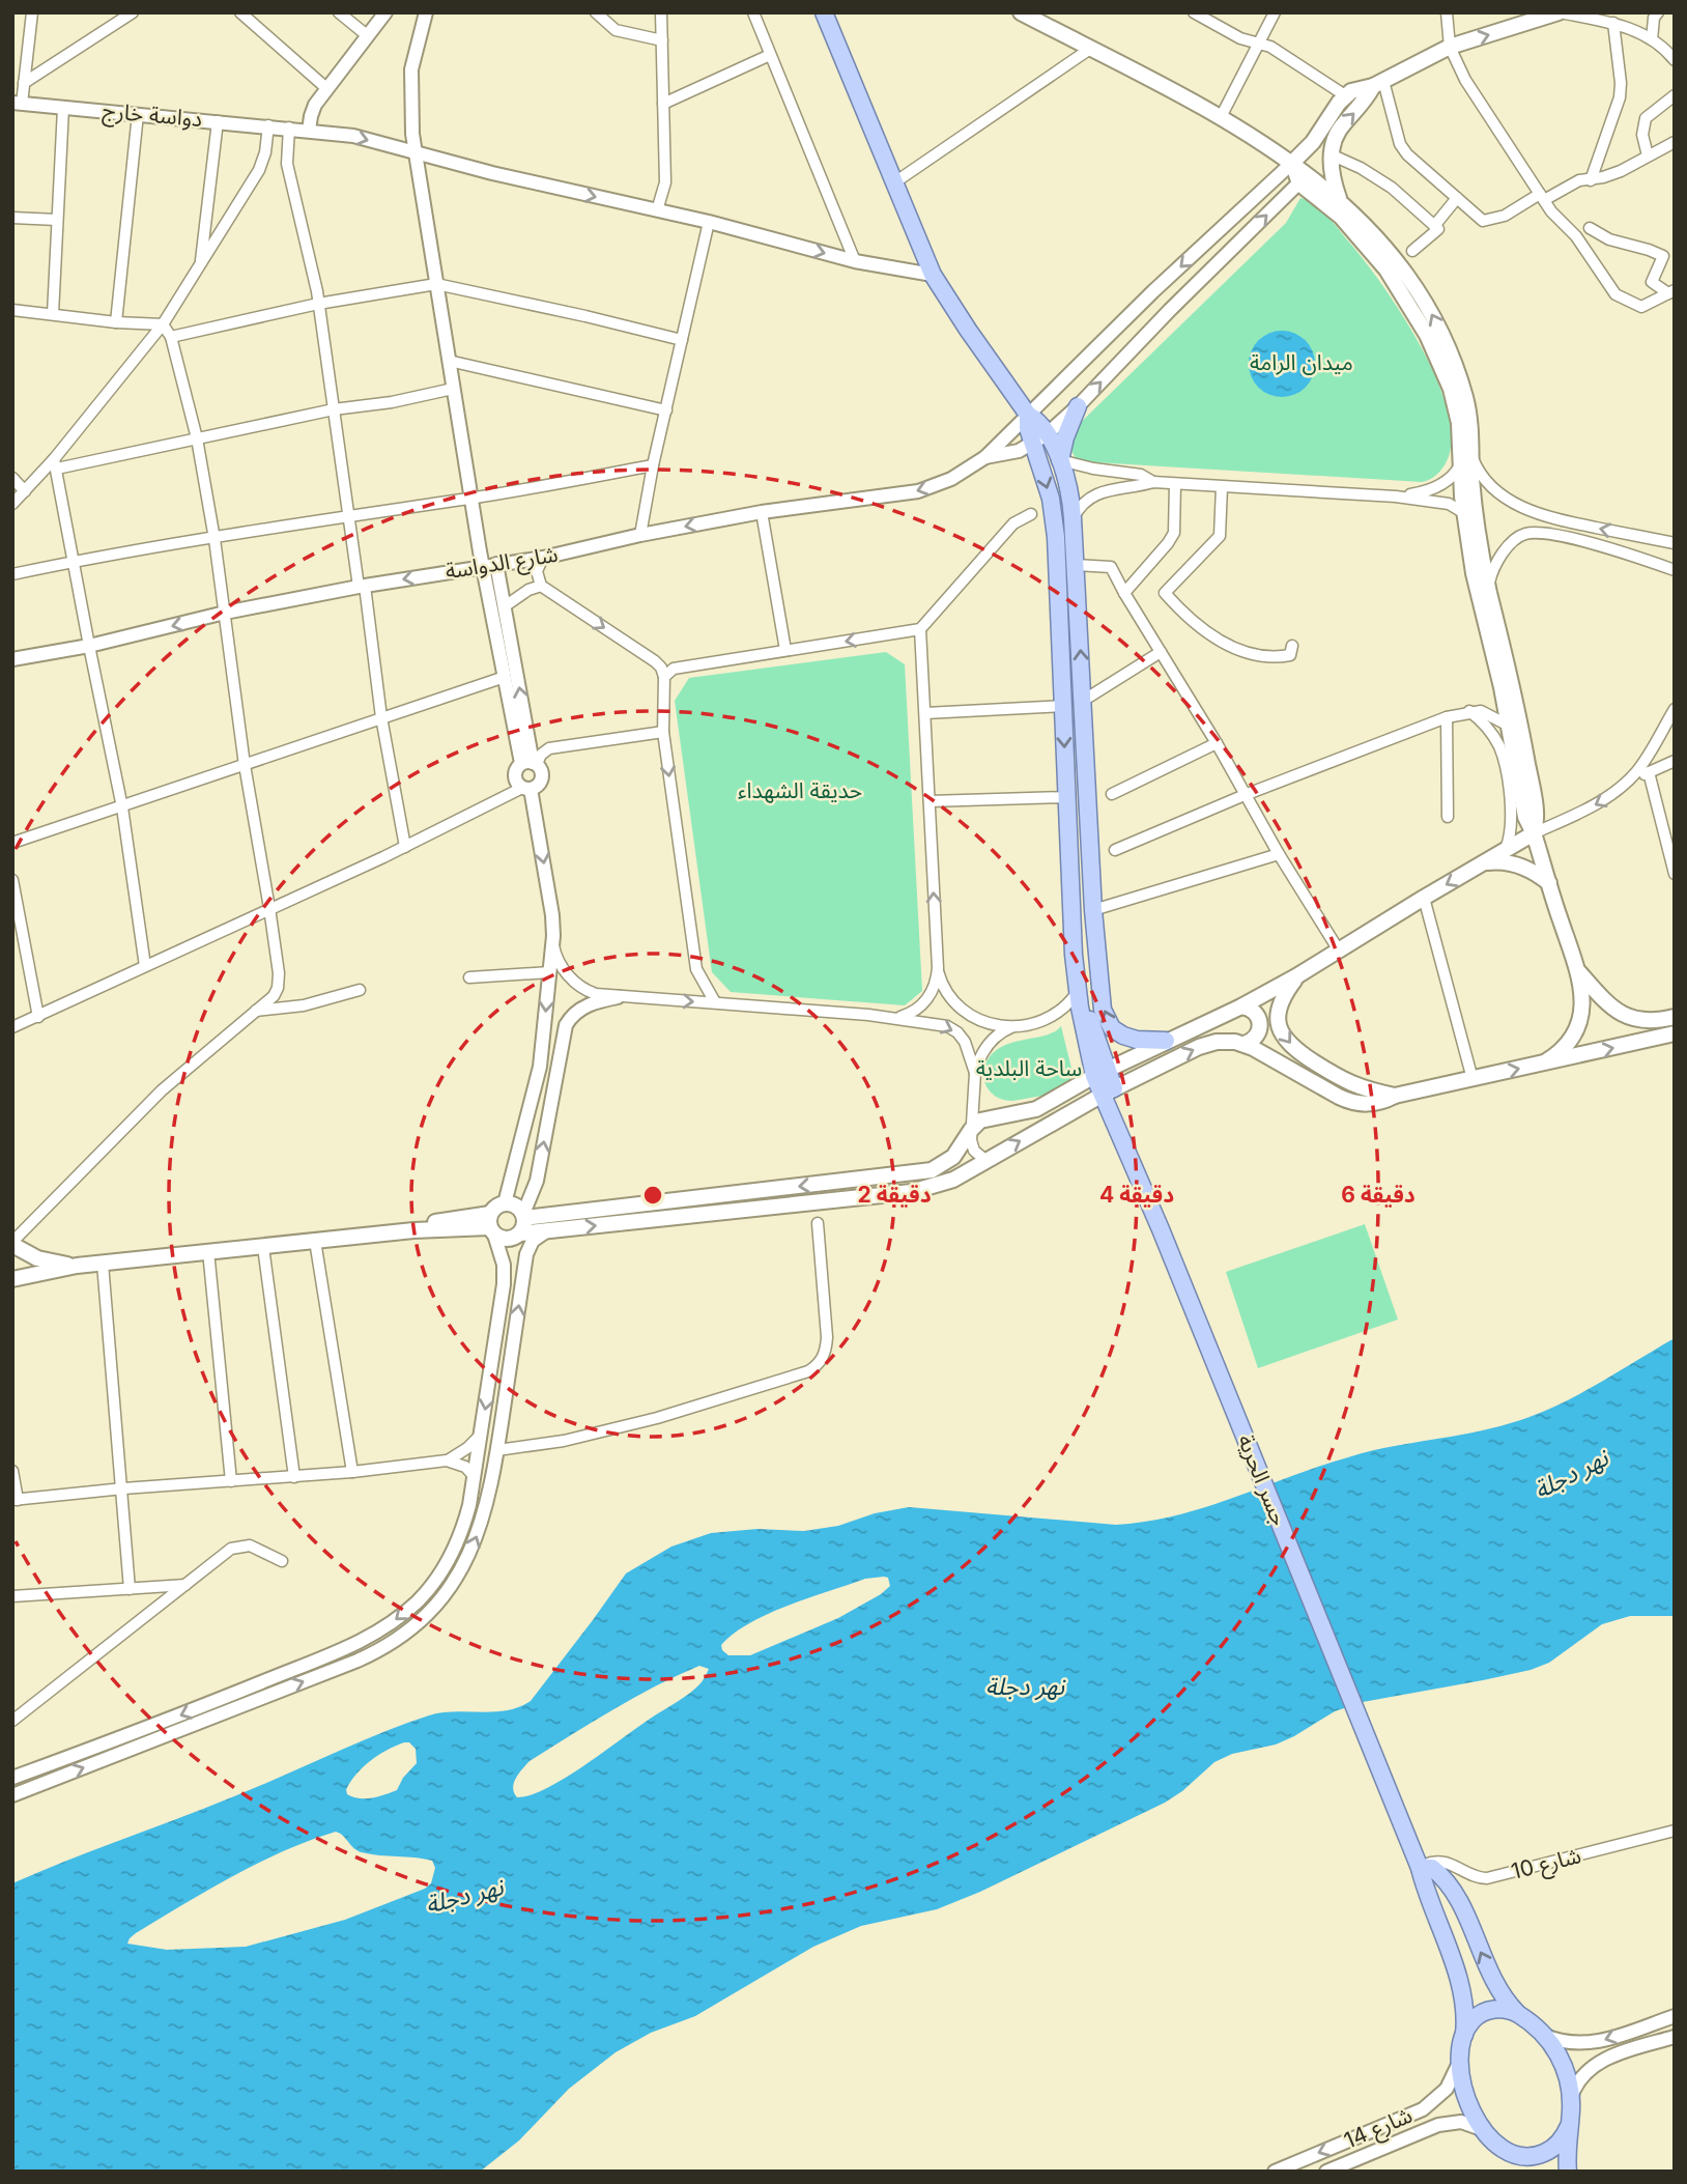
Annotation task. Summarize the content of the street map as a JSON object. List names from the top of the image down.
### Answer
{
  "streets": {
    "main road": ["جسر الحرية"],
    "street": [
      "دواسة خارج",
      "شارع الدواسة",
      "شارع 10",
      "شارع 14"
    ]
  },
  "crossings": [
    ["جسر الحرية", "شارع 10"],
    ["جسر الحرية", "شارع 14"]
  ],
  "one_way": ["دواسة خارج"],
  "water": ["نهر دجلة"],
  "parks": ["ميدان الرامة", "حديقة الشهداء", "ساحة البلدية"],
  "rings": ["2 دقيقة", "4 دقيقة", "6 دقيقة"]
}
